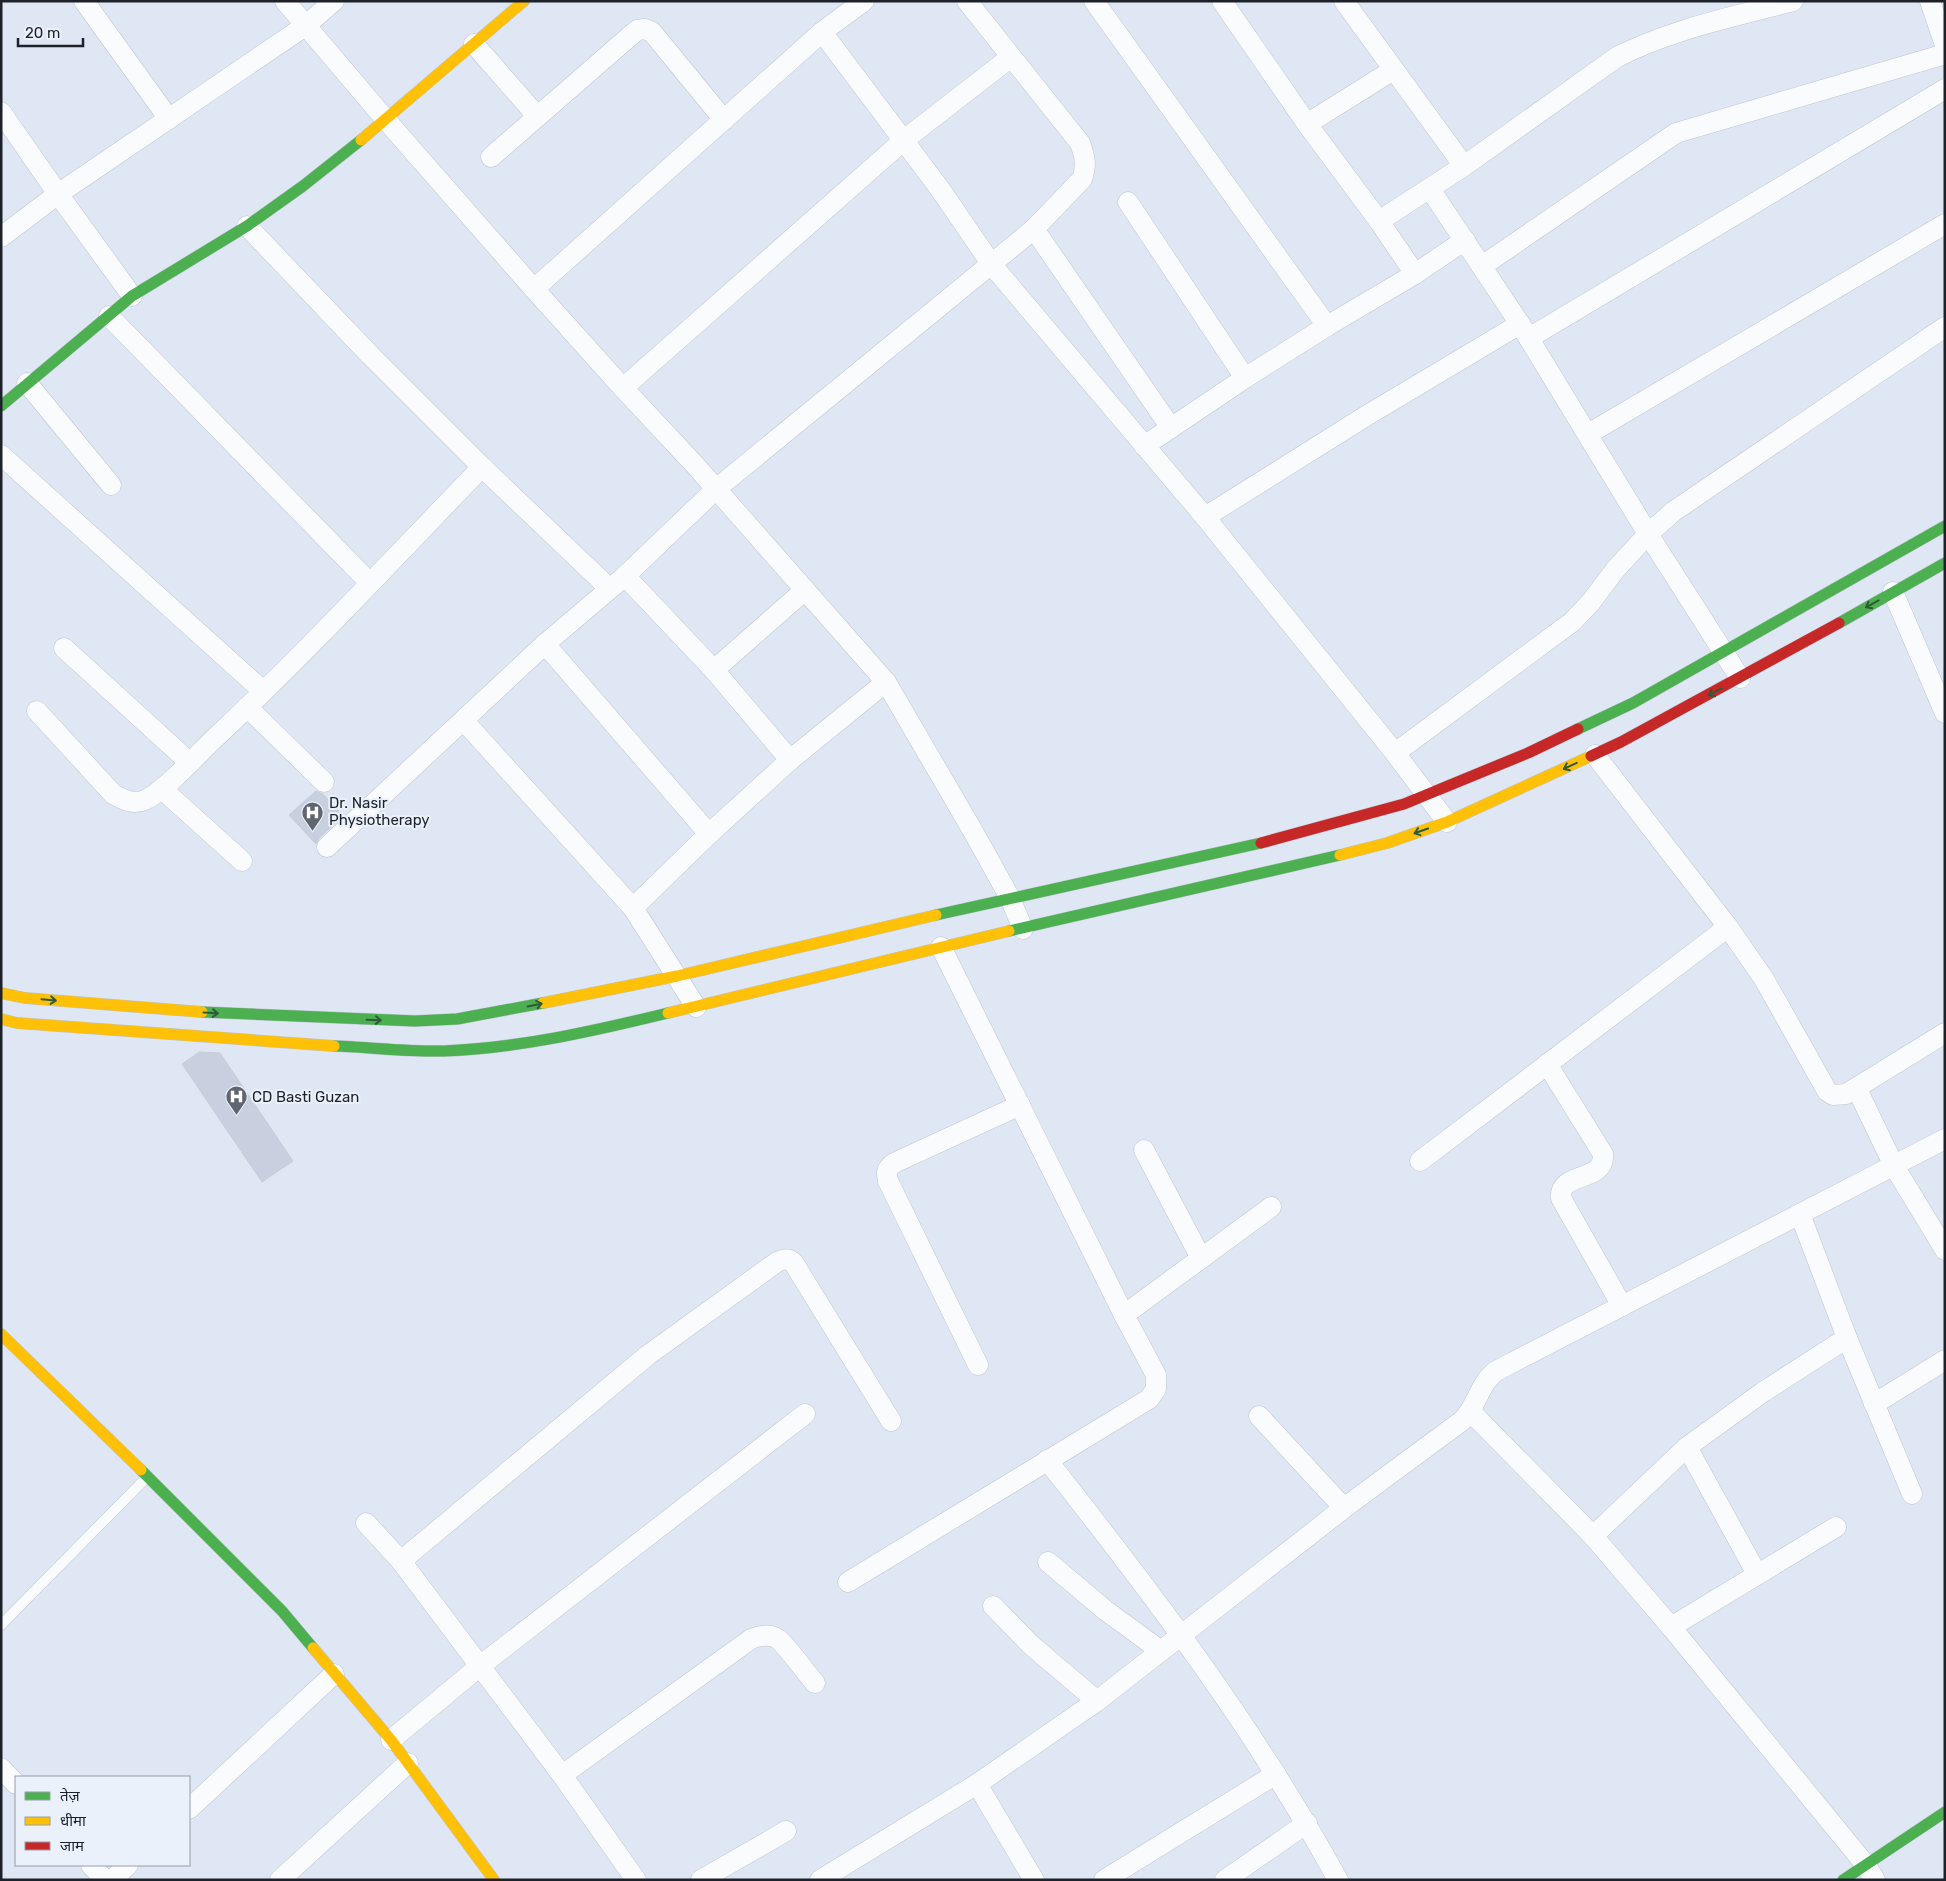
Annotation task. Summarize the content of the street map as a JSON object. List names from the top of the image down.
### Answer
{
  "places": {
    "hospital": ["Dr. Nasir Physiotherapy", "CD Basti Guzan"]
  },
  "legend": ["तेज़", "धीमा", "जाम"],
  "scale_bar": "20 m"
}
